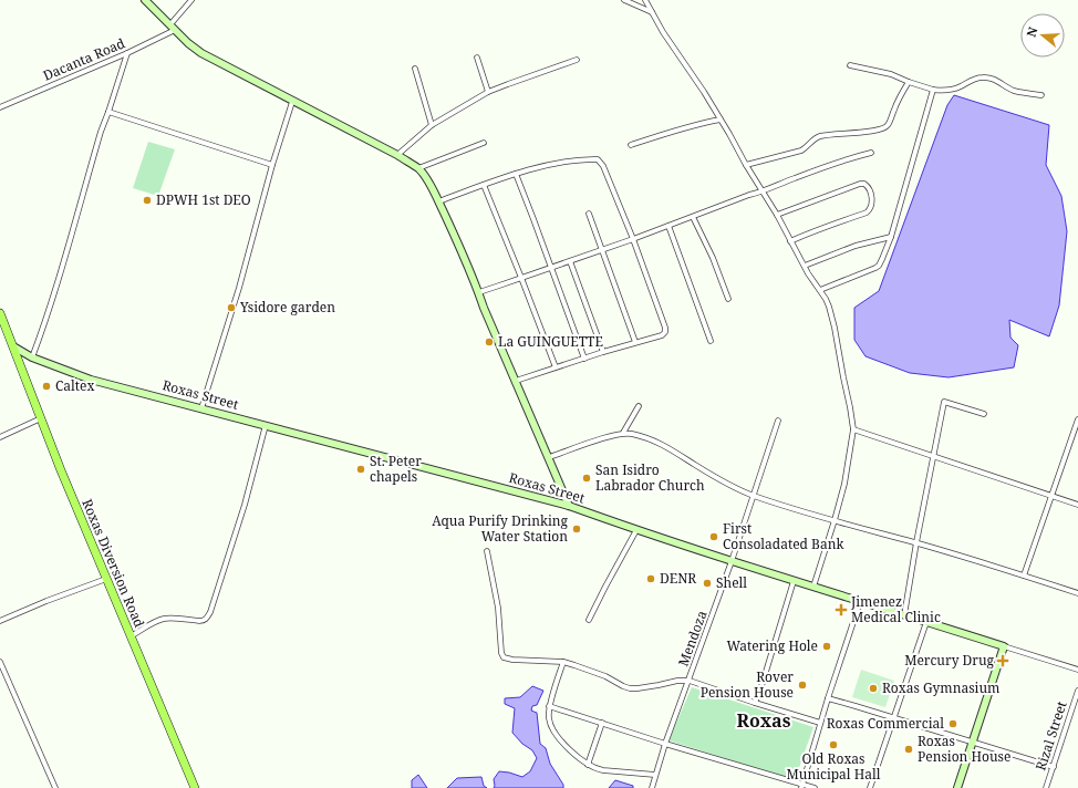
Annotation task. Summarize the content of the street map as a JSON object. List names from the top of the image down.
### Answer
{
  "streets": {
    "main road": ["Roxas Street", "Roxas Diversion Road"],
    "street": ["Dacanta Road", "Mendoza", "Rizal Street"]
  },
  "crossings": [
    ["Roxas Street", "Roxas Diversion Road"],
    ["Roxas Street", "Mendoza"]
  ],
  "districts": ["Roxas"],
  "places": {
    "other": [
      "DPWH 1st DEO",
      "Ysidore garden",
      "La GUINGUETTE",
      "Caltex",
      "St. Peter chapels",
      "San Isidro Labrador Church",
      "Aqua Purify Drinking Water Station",
      "First Consoladated Bank",
      "DENR",
      "Shell",
      "Watering Hole",
      "Rover Pension House",
      "Roxas Gymnasium",
      "Roxas Commercial",
      "Old Roxas Municipal Hall",
      "Roxas Pension House"
    ],
    "health": ["Jimenez Medical Clinic", "Mercury Drug"]
  },
  "north": "left"
}
